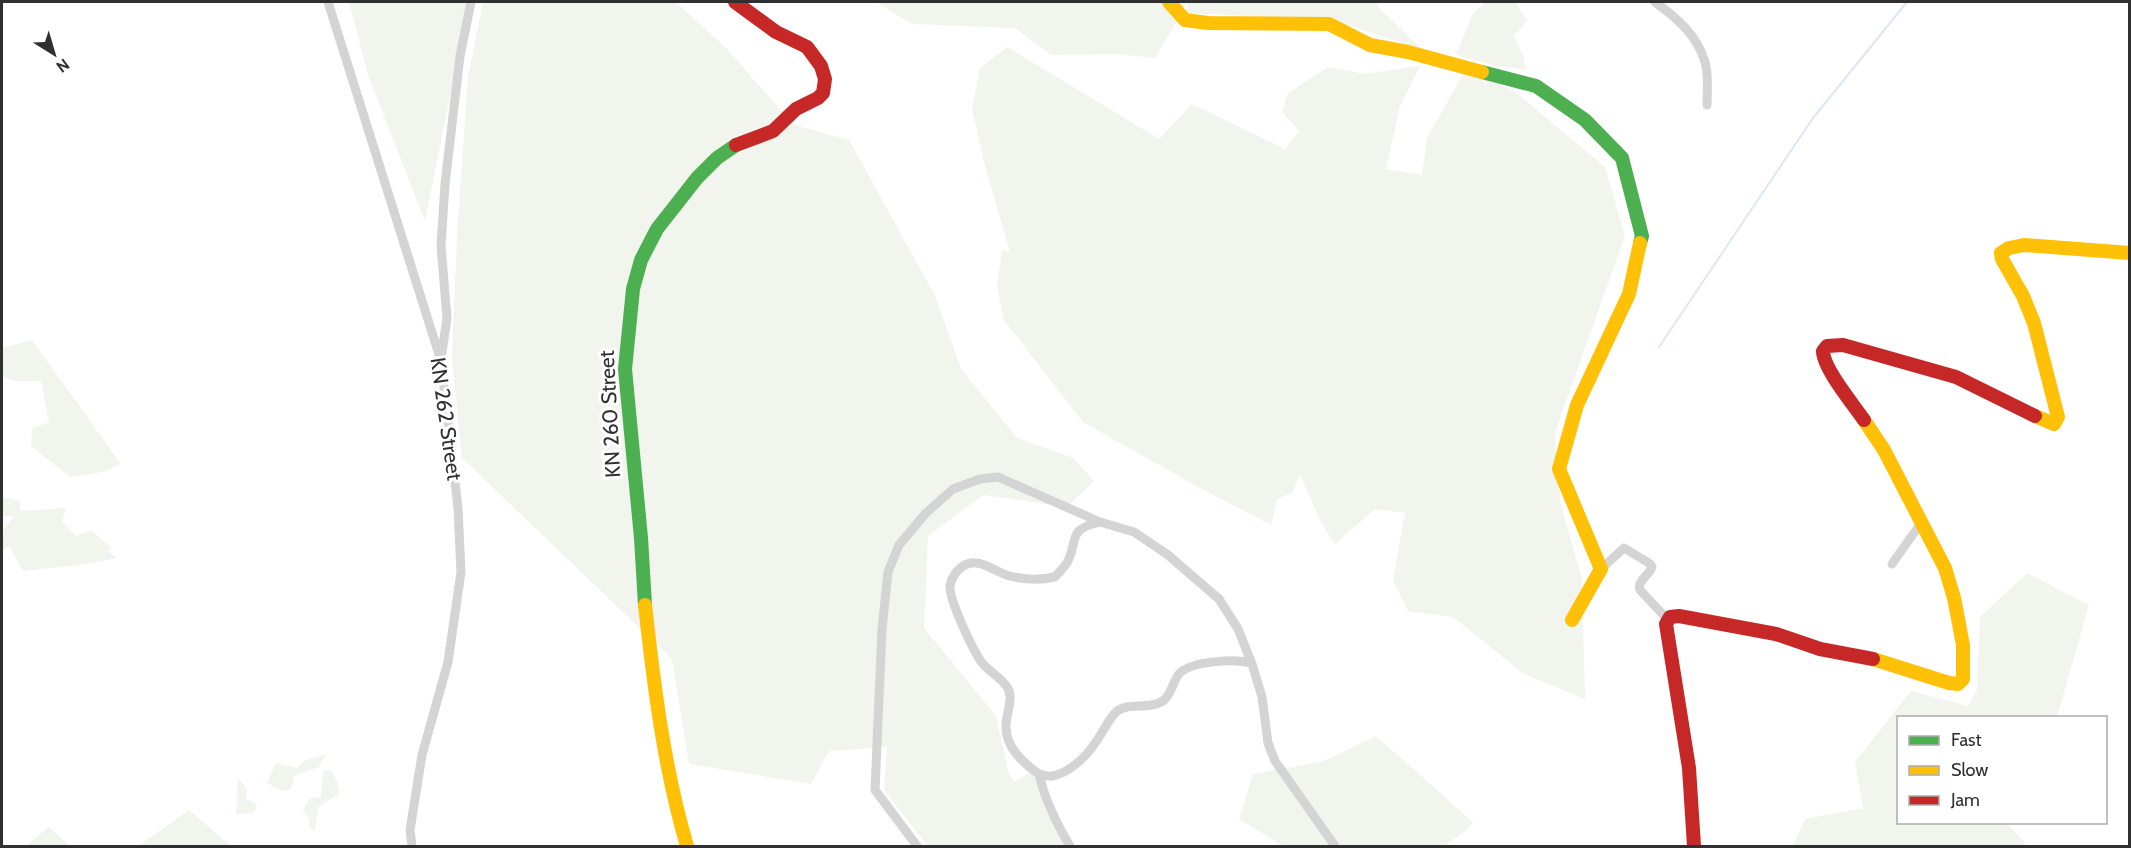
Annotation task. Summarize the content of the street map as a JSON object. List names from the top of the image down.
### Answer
{
  "streets": {
    "street": ["KN 260 Street", "KN 262 Street"]
  },
  "legend": ["Fast", "Slow", "Jam"],
  "north": "bottom right"
}
